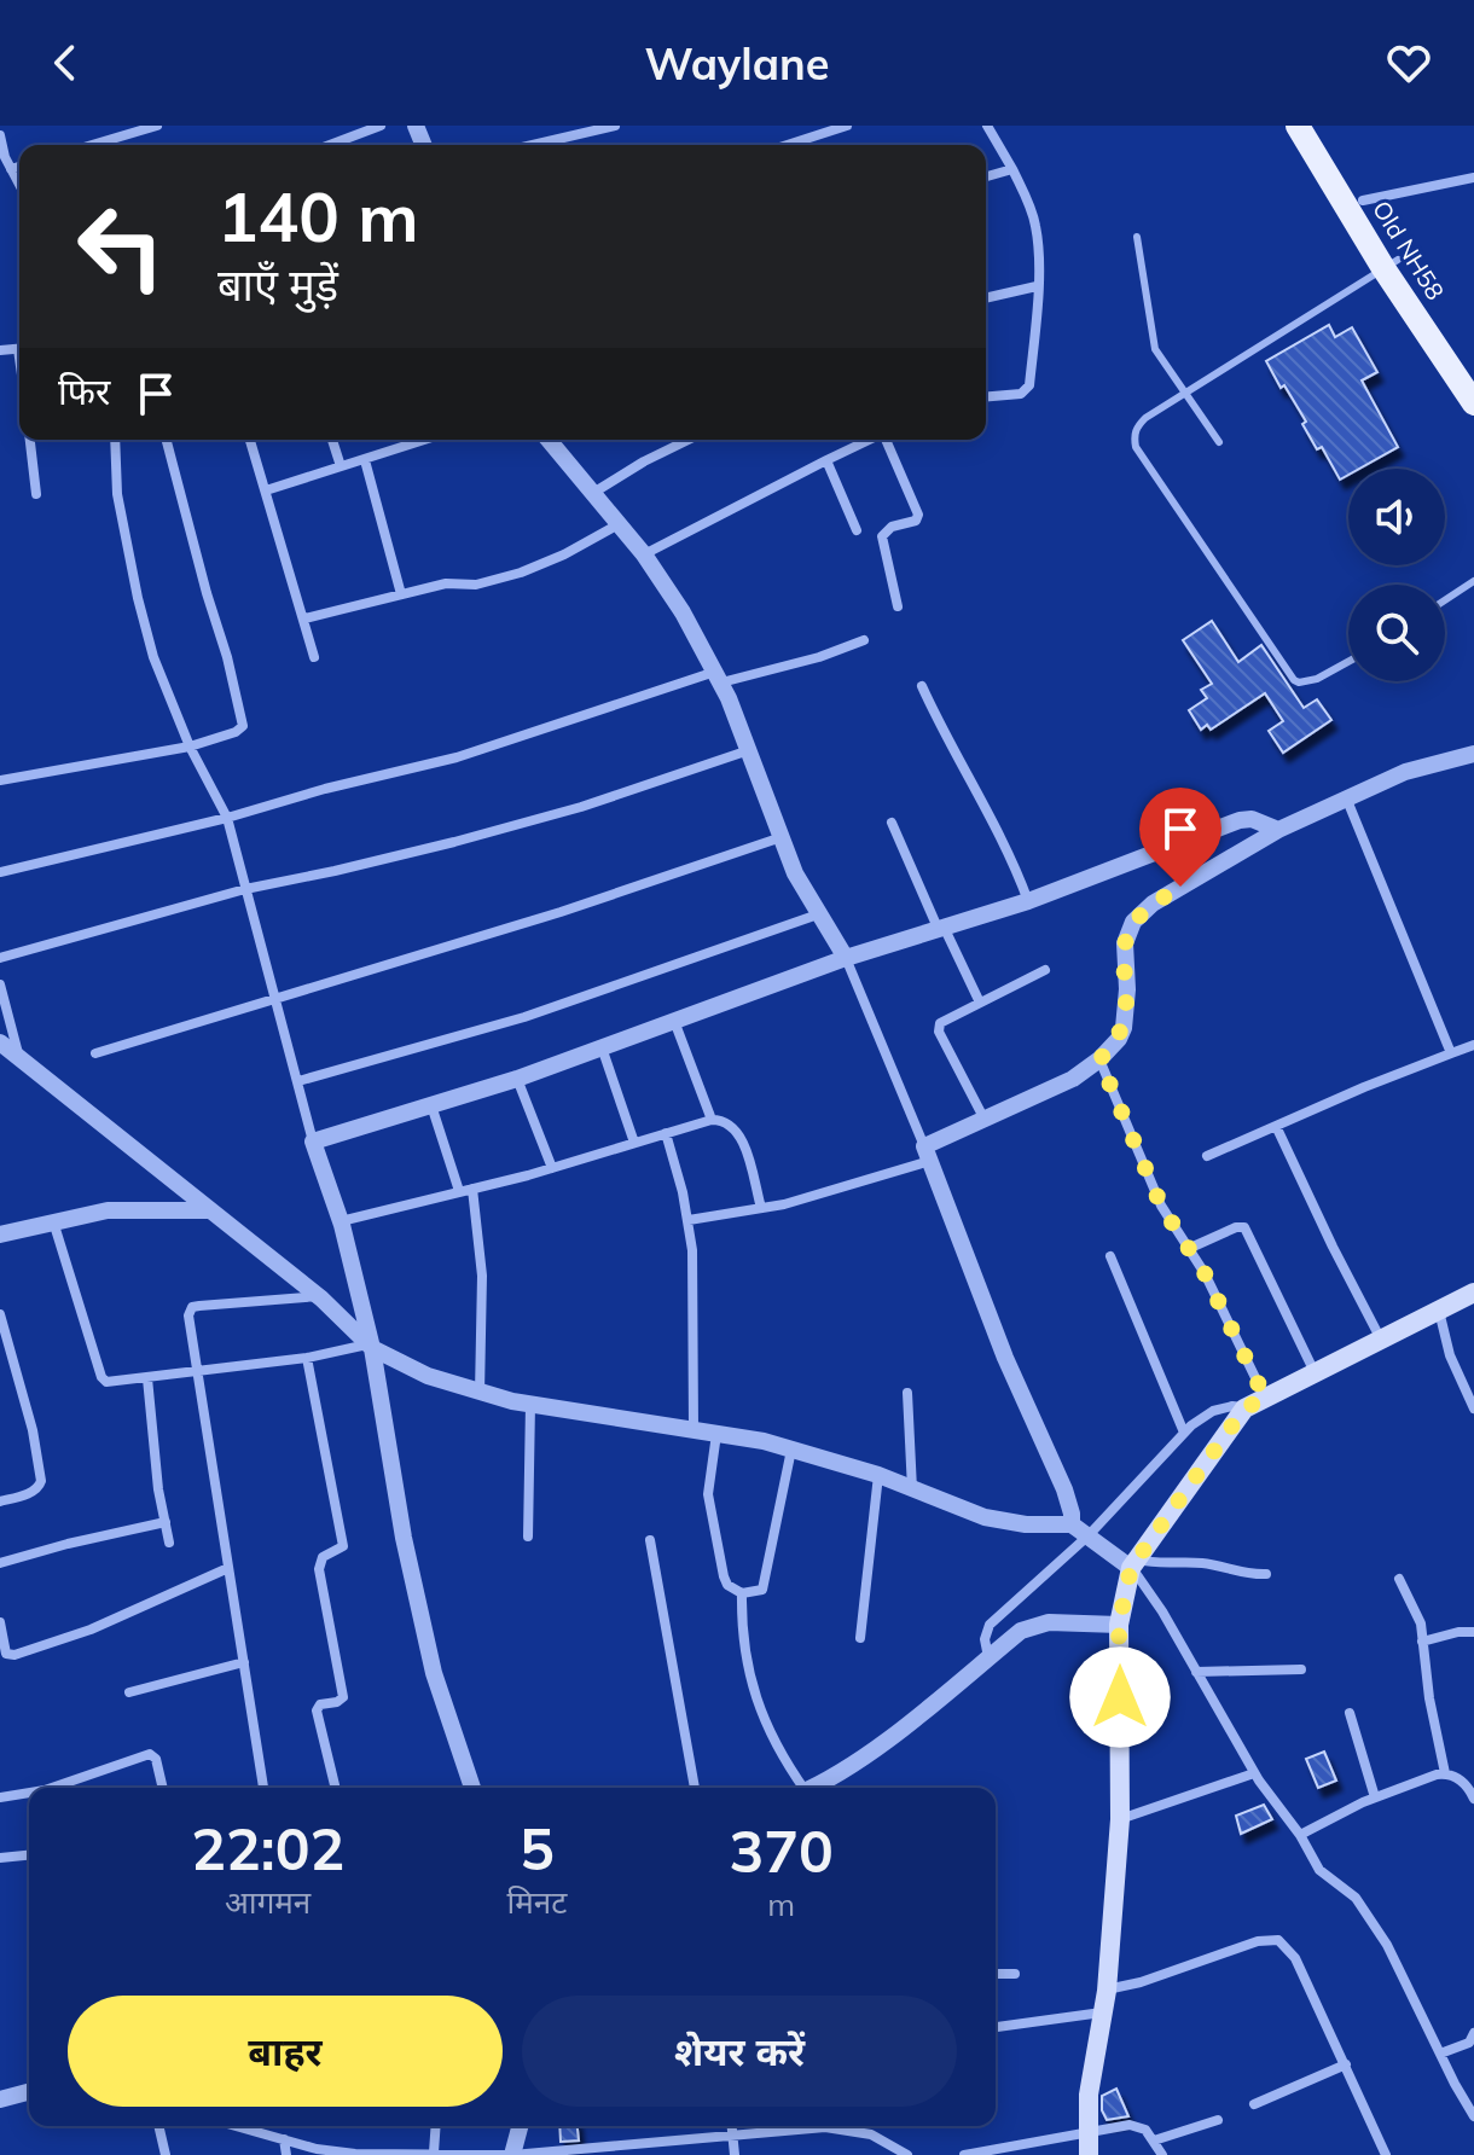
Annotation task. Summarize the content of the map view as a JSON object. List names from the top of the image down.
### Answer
{
  "streets": {
    "main road": ["Old NH58"]
  },
  "page": {
    "header": "Waylane",
    "turn": ["140 m", "बाएँ मुड़ें"],
    "then": "फिर",
    "eta": [
      "22:02",
      "आगमन",
      "5",
      "मिनट",
      "370",
      "m"
    ],
    "buttons": ["बाहर", "शेयर करें"]
  }
}
